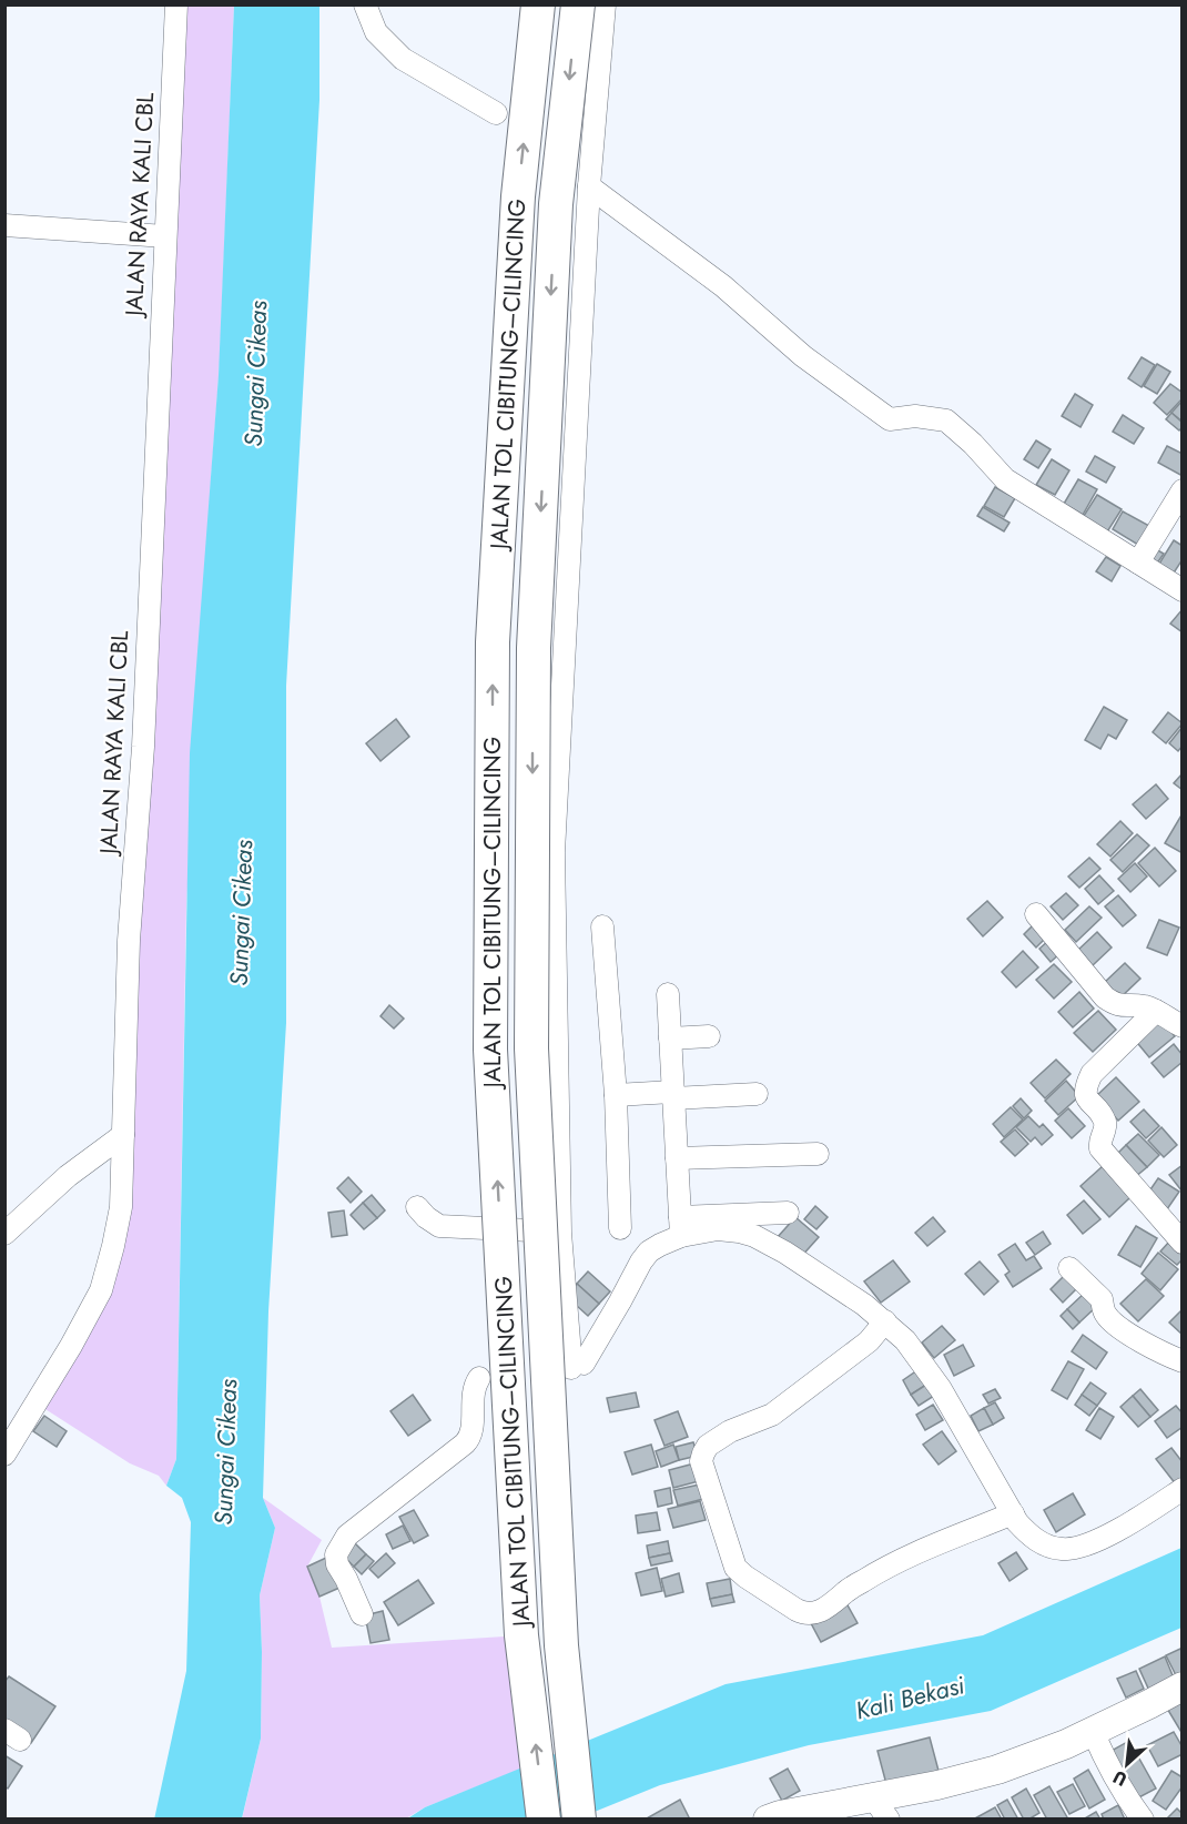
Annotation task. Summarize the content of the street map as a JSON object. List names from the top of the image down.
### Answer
{
  "streets": {
    "highway": ["JALAN TOL CIBITUNG–CILINCING"],
    "street": ["JALAN RAYA KALI CBL"]
  },
  "water": ["Sungai Cikeas", "Kali Bekasi"],
  "north": "bottom left"
}
